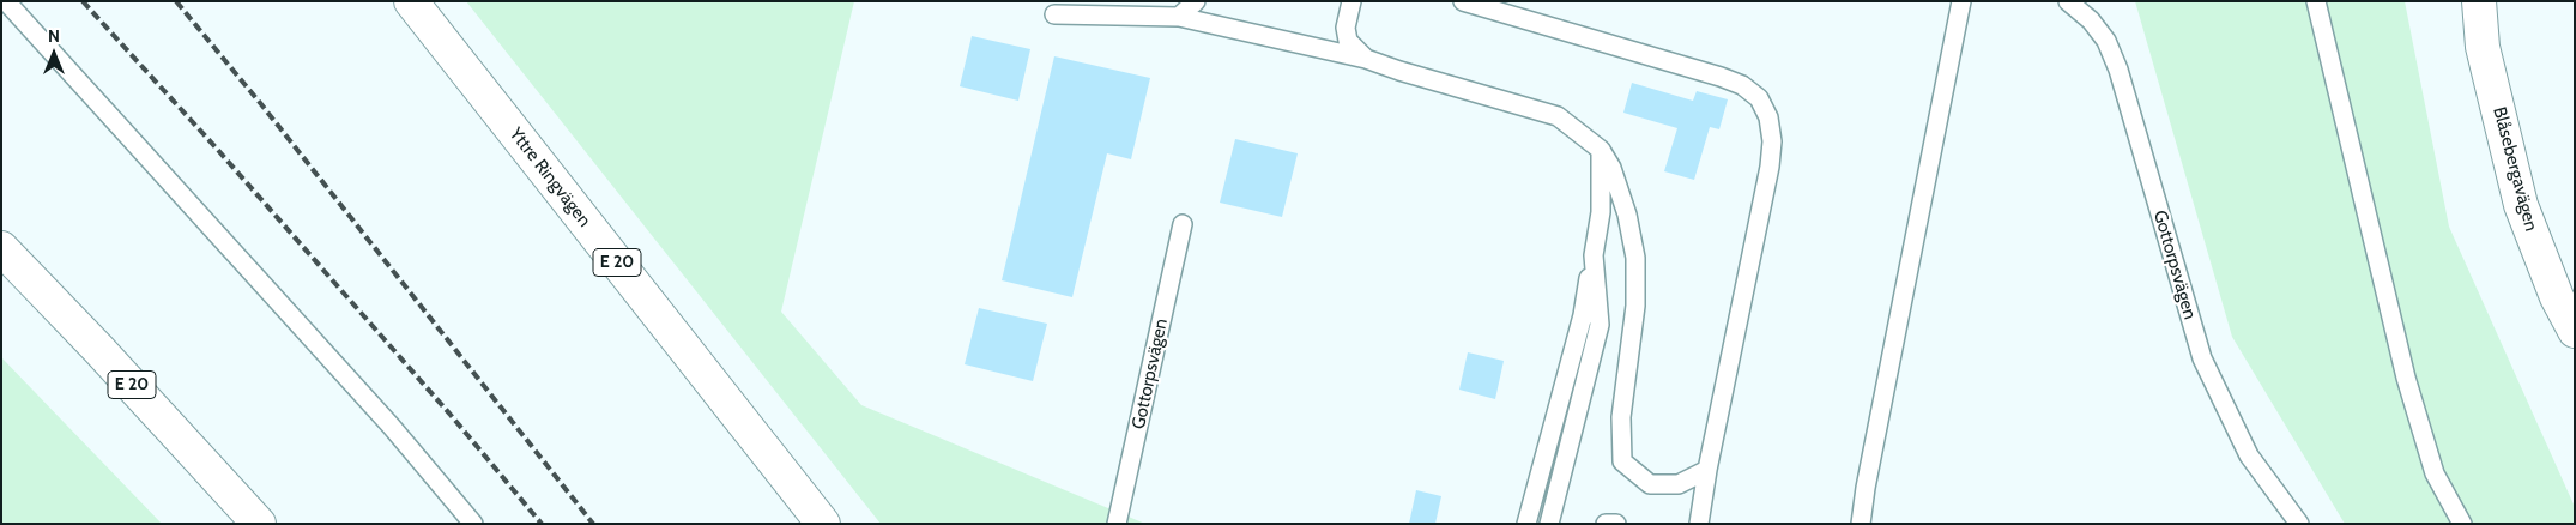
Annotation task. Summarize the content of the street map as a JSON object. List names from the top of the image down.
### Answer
{
  "streets": {
    "main road": ["Blåsebergavägen", "Yttre Ringvägen", "E 20"],
    "lane": ["Gottorpsvägen"]
  },
  "north": "top"
}
